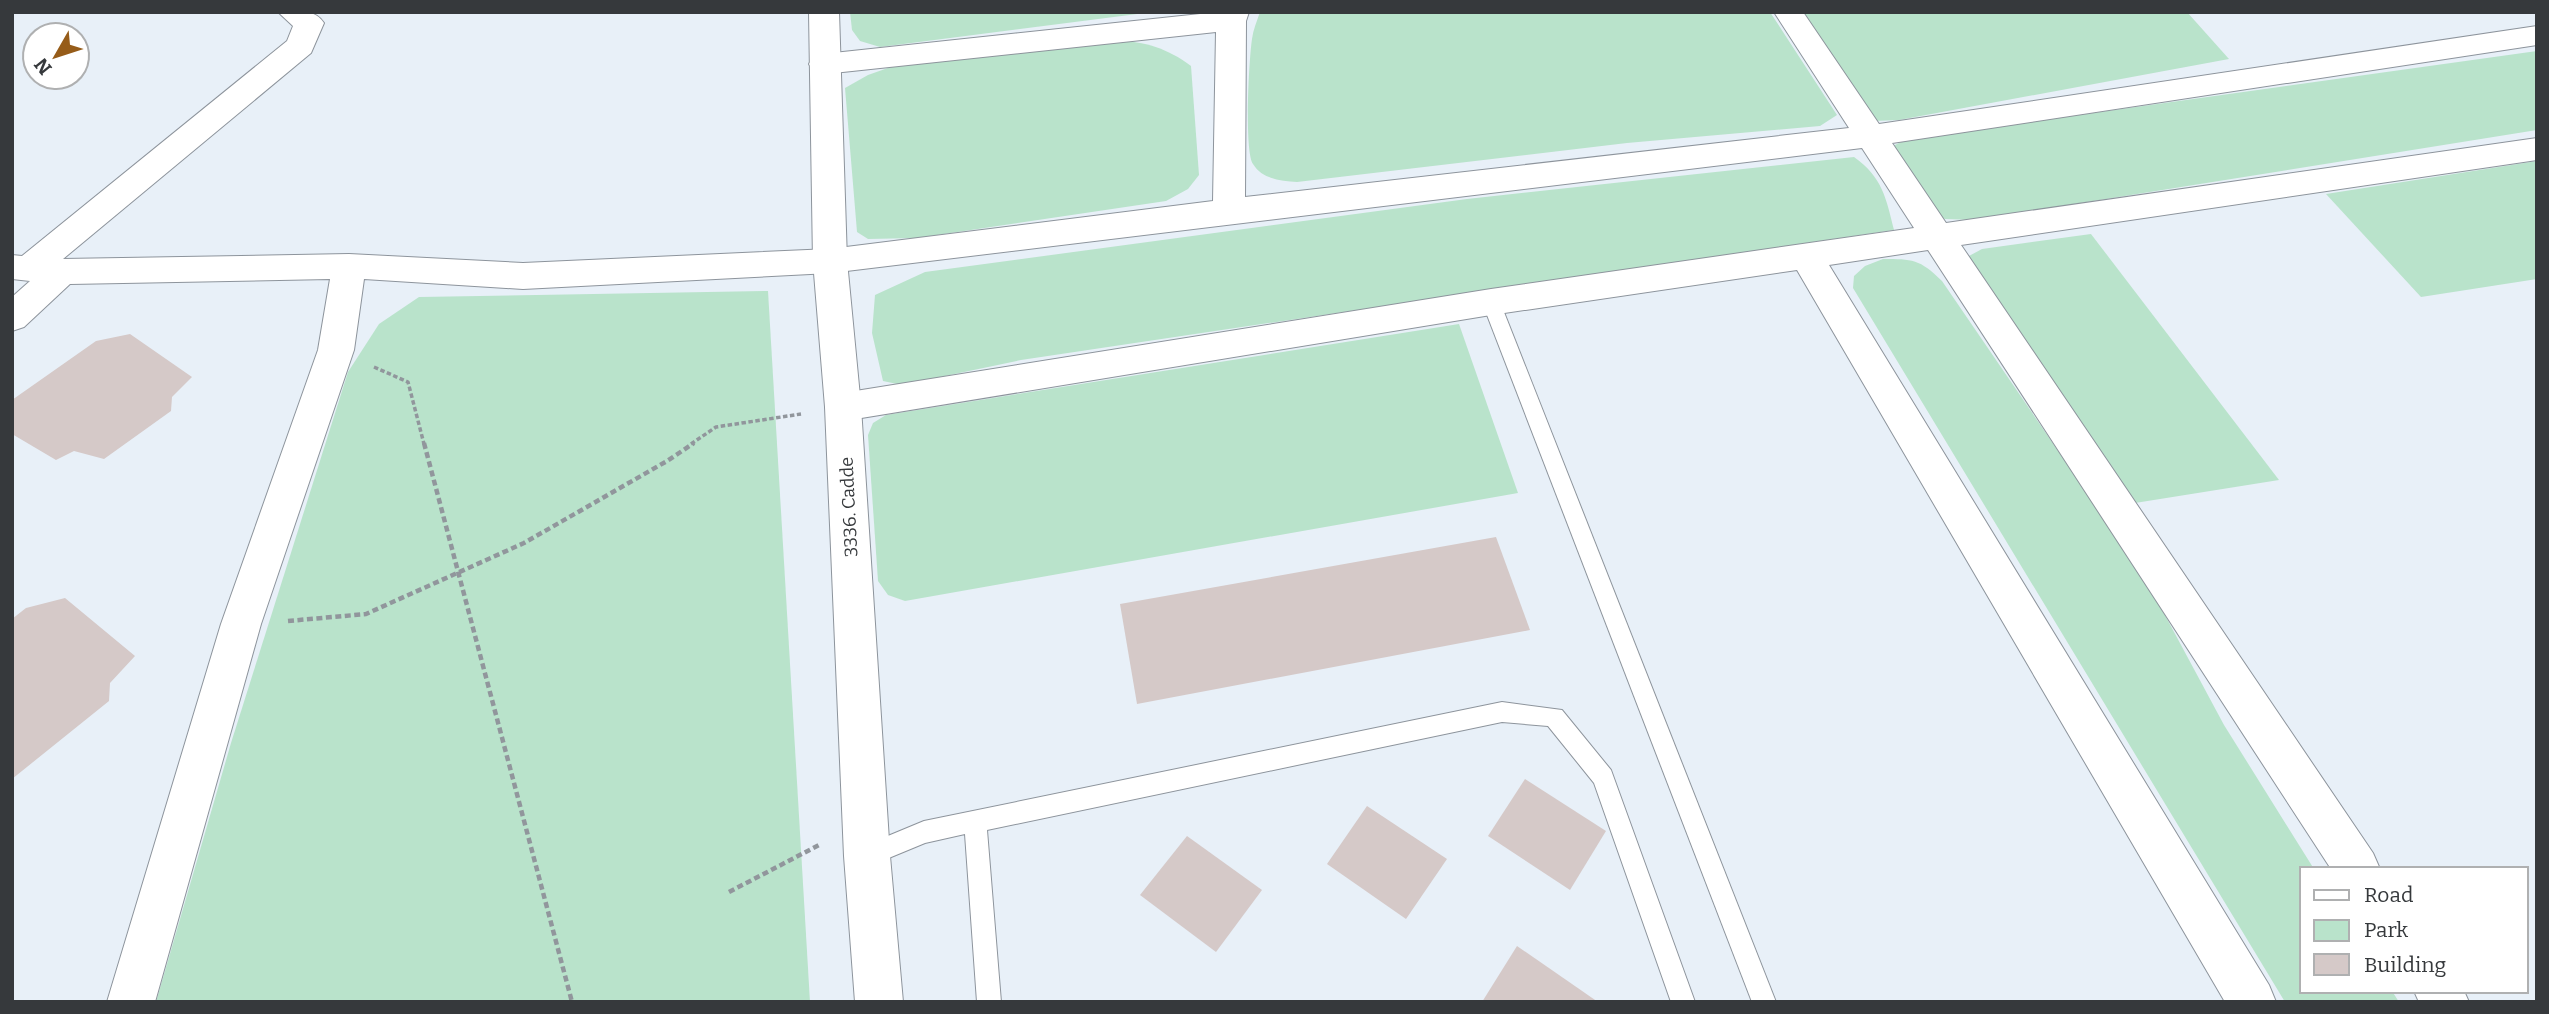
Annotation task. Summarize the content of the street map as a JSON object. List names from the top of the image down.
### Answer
{
  "streets": {
    "street": ["3336. Cadde"]
  },
  "legend": ["Road", "Park", "Building"],
  "north": "bottom left"
}
